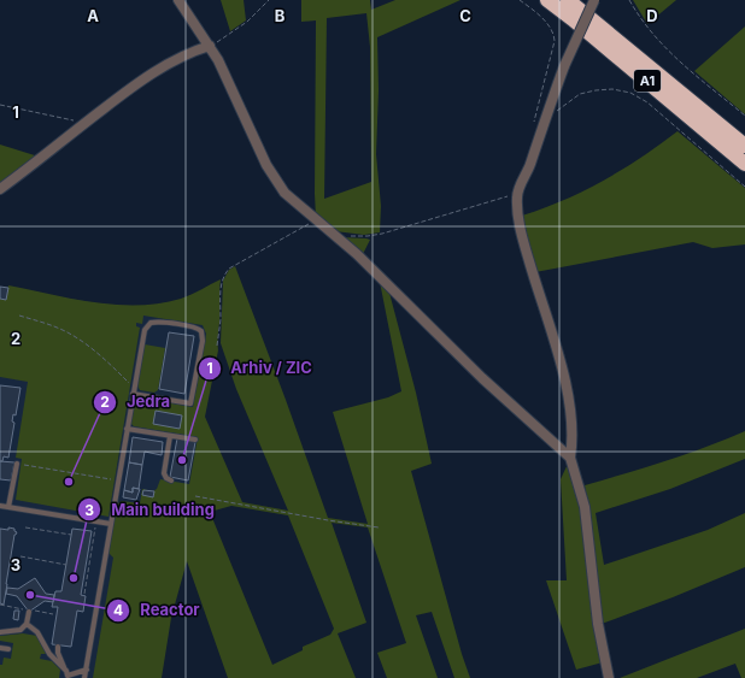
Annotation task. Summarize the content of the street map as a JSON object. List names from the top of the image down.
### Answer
{
  "streets": {
    "highway": ["A1"]
  },
  "places": [
    "Arhiv / ZIC",
    "Jedra",
    "Main building",
    "Reactor"
  ],
  "grid": {
    "columns": [
      "A",
      "B",
      "C",
      "D"
    ],
    "rows": ["1", "2", "3"]
  }
}
